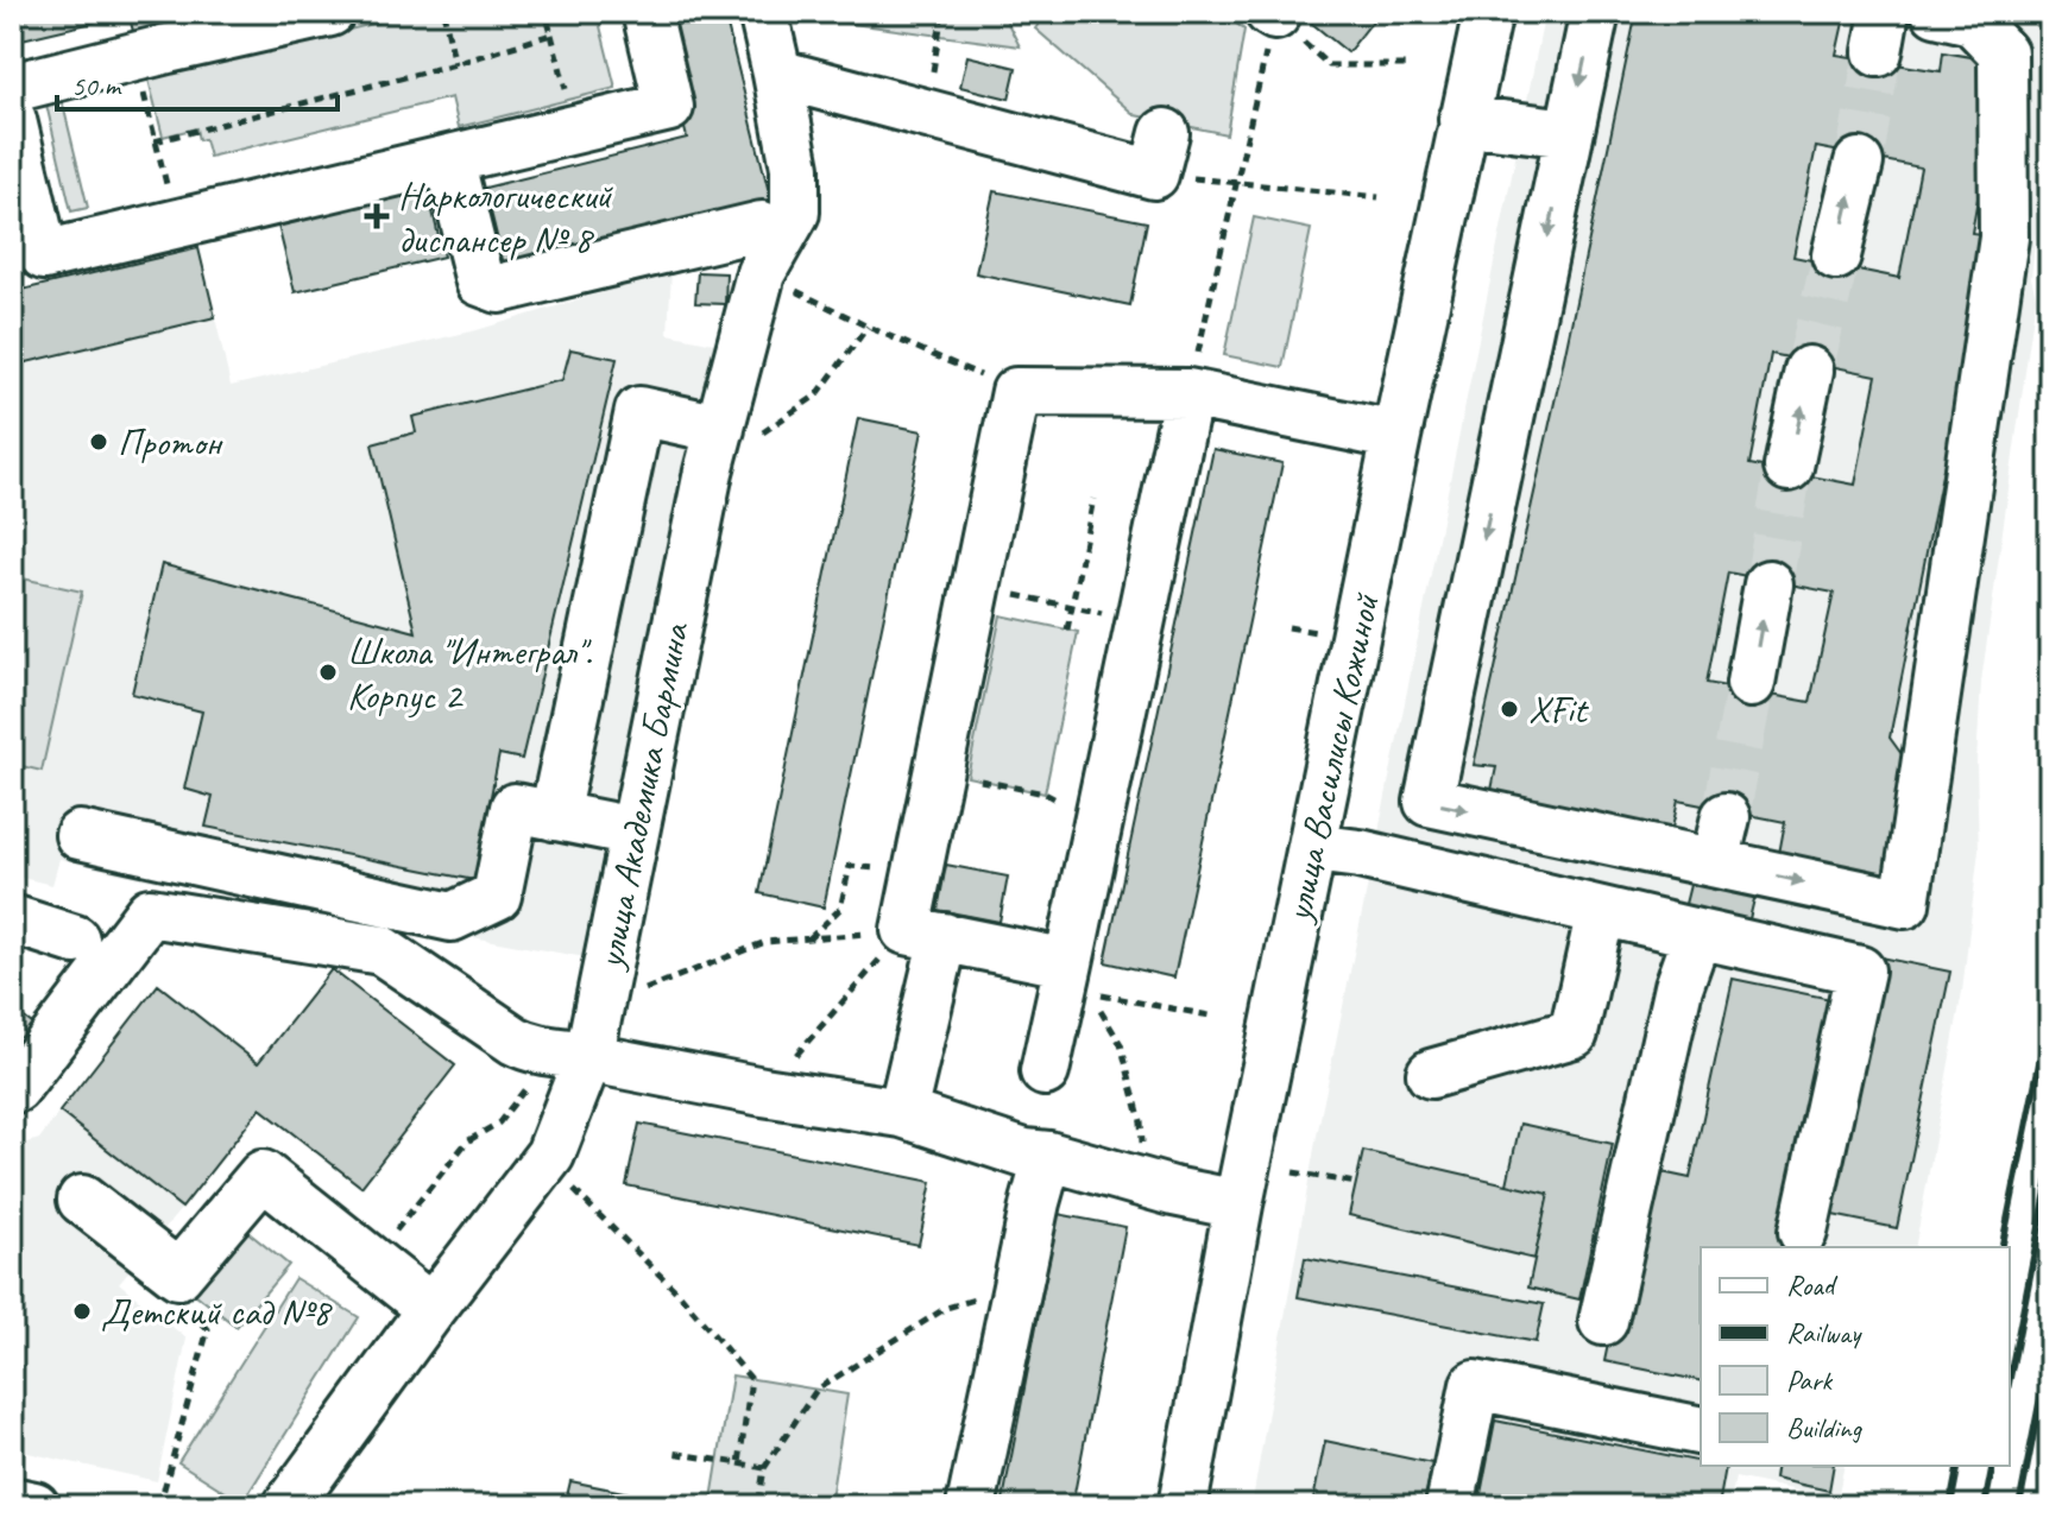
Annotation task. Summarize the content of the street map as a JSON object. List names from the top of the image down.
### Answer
{
  "streets": {
    "street": ["улица Василисы Кожиной", "улица Академика Бармина"]
  },
  "places": {
    "health": ["Наркологический диспансер № 8"],
    "other": [
      "Протон",
      "Школа \"Интеграл\". Корпус 2",
      "XFit",
      "Детский сад №8"
    ]
  },
  "legend": [
    "Road",
    "Railway",
    "Park",
    "Building"
  ],
  "scale_bar": "50 m"
}
